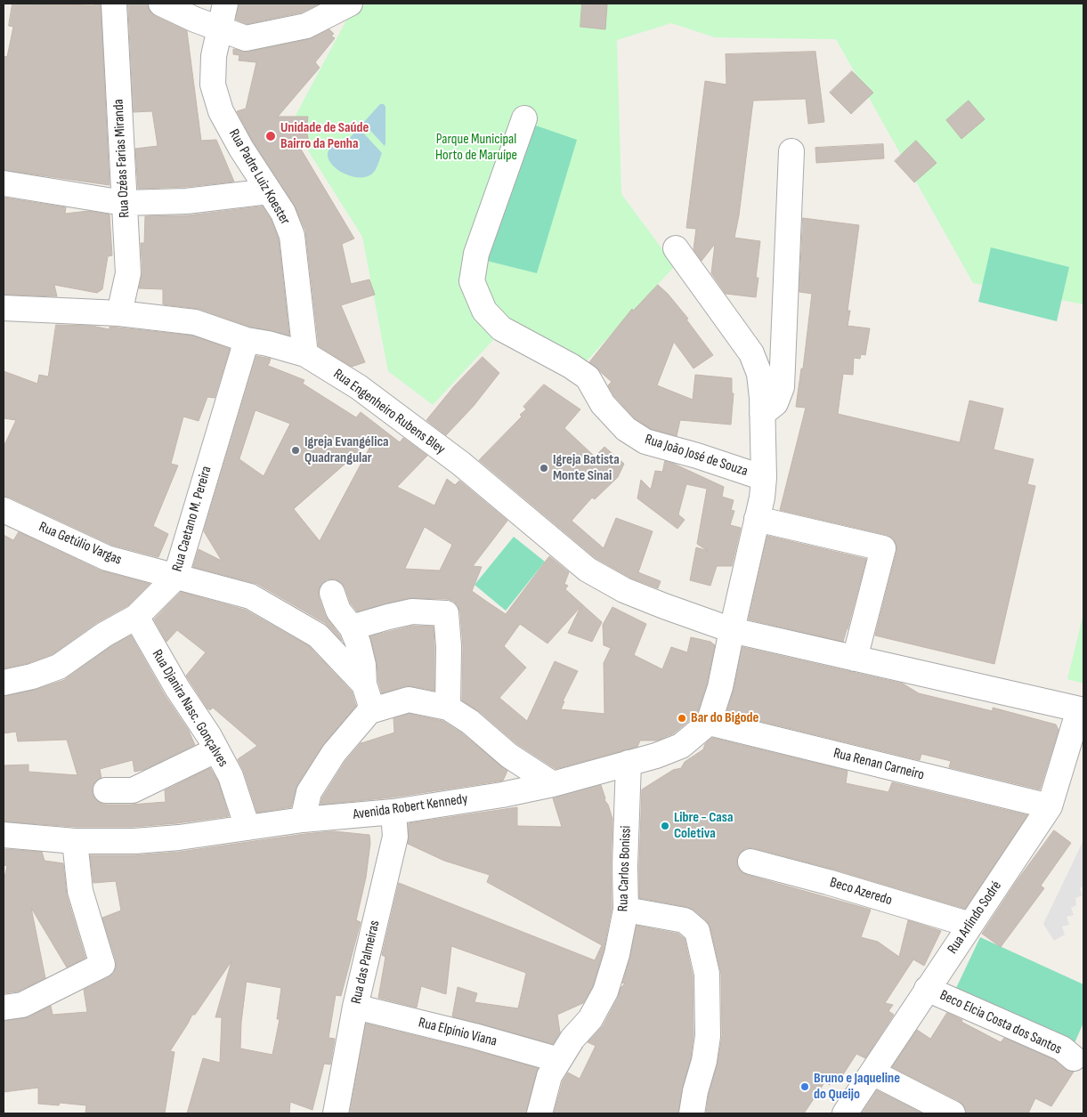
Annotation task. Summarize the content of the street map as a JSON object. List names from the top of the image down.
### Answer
{
  "streets": {
    "street": [
      "Rua Ozéas Farias Miranda",
      "Rua Padre Luiz Koester",
      "Rua Engenheiro Rubens Bley",
      "Rua João José de Souza",
      "Rua Caetano M. Pereira",
      "Rua Getúlio Vargas",
      "Rua Djanira Nasc. Gonçalves",
      "Rua Renan Carneiro",
      "Avenida Robert Kennedy",
      "Rua Carlos Bonissi",
      "Beco Azeredo",
      "Rua Arlindo Sodré",
      "Rua das Palmeiras",
      "Beco Elcia Costa dos Santos",
      "Rua Elpínio Viana"
    ]
  },
  "crossings": [
    ["Rua Ozéas Farias Miranda", "Rua Engenheiro Rubens Bley"],
    ["Rua Padre Luiz Koester", "Rua Engenheiro Rubens Bley"],
    ["Rua Engenheiro Rubens Bley", "Rua João José de Souza"],
    ["Rua Engenheiro Rubens Bley", "Rua Caetano M. Pereira"],
    ["Rua Caetano M. Pereira", "Rua Getúlio Vargas"],
    ["Rua Caetano M. Pereira", "Rua Djanira Nasc. Gonçalves"],
    ["Rua Djanira Nasc. Gonçalves", "Avenida Robert Kennedy"],
    ["Rua Renan Carneiro", "Avenida Robert Kennedy"],
    ["Rua Renan Carneiro", "Rua Arlindo Sodré"],
    ["Avenida Robert Kennedy", "Rua Carlos Bonissi"],
    ["Avenida Robert Kennedy", "Rua das Palmeiras"],
    ["Rua Carlos Bonissi", "Rua Elpínio Viana"],
    ["Beco Azeredo", "Rua Arlindo Sodré"],
    ["Rua Arlindo Sodré", "Beco Elcia Costa dos Santos"],
    ["Rua das Palmeiras", "Rua Elpínio Viana"]
  ],
  "parks": ["Parque Municipal Horto de Maruípe"],
  "places": [
    "Unidade de Saúde Bairro da Penha",
    "Igreja Evangélica Quadrangular",
    "Igreja Batista Monte Sinai",
    "Bar do Bigode",
    "Libre - Casa Coletiva",
    "Bruno e Jaqueline do Queijo"
  ]
}
